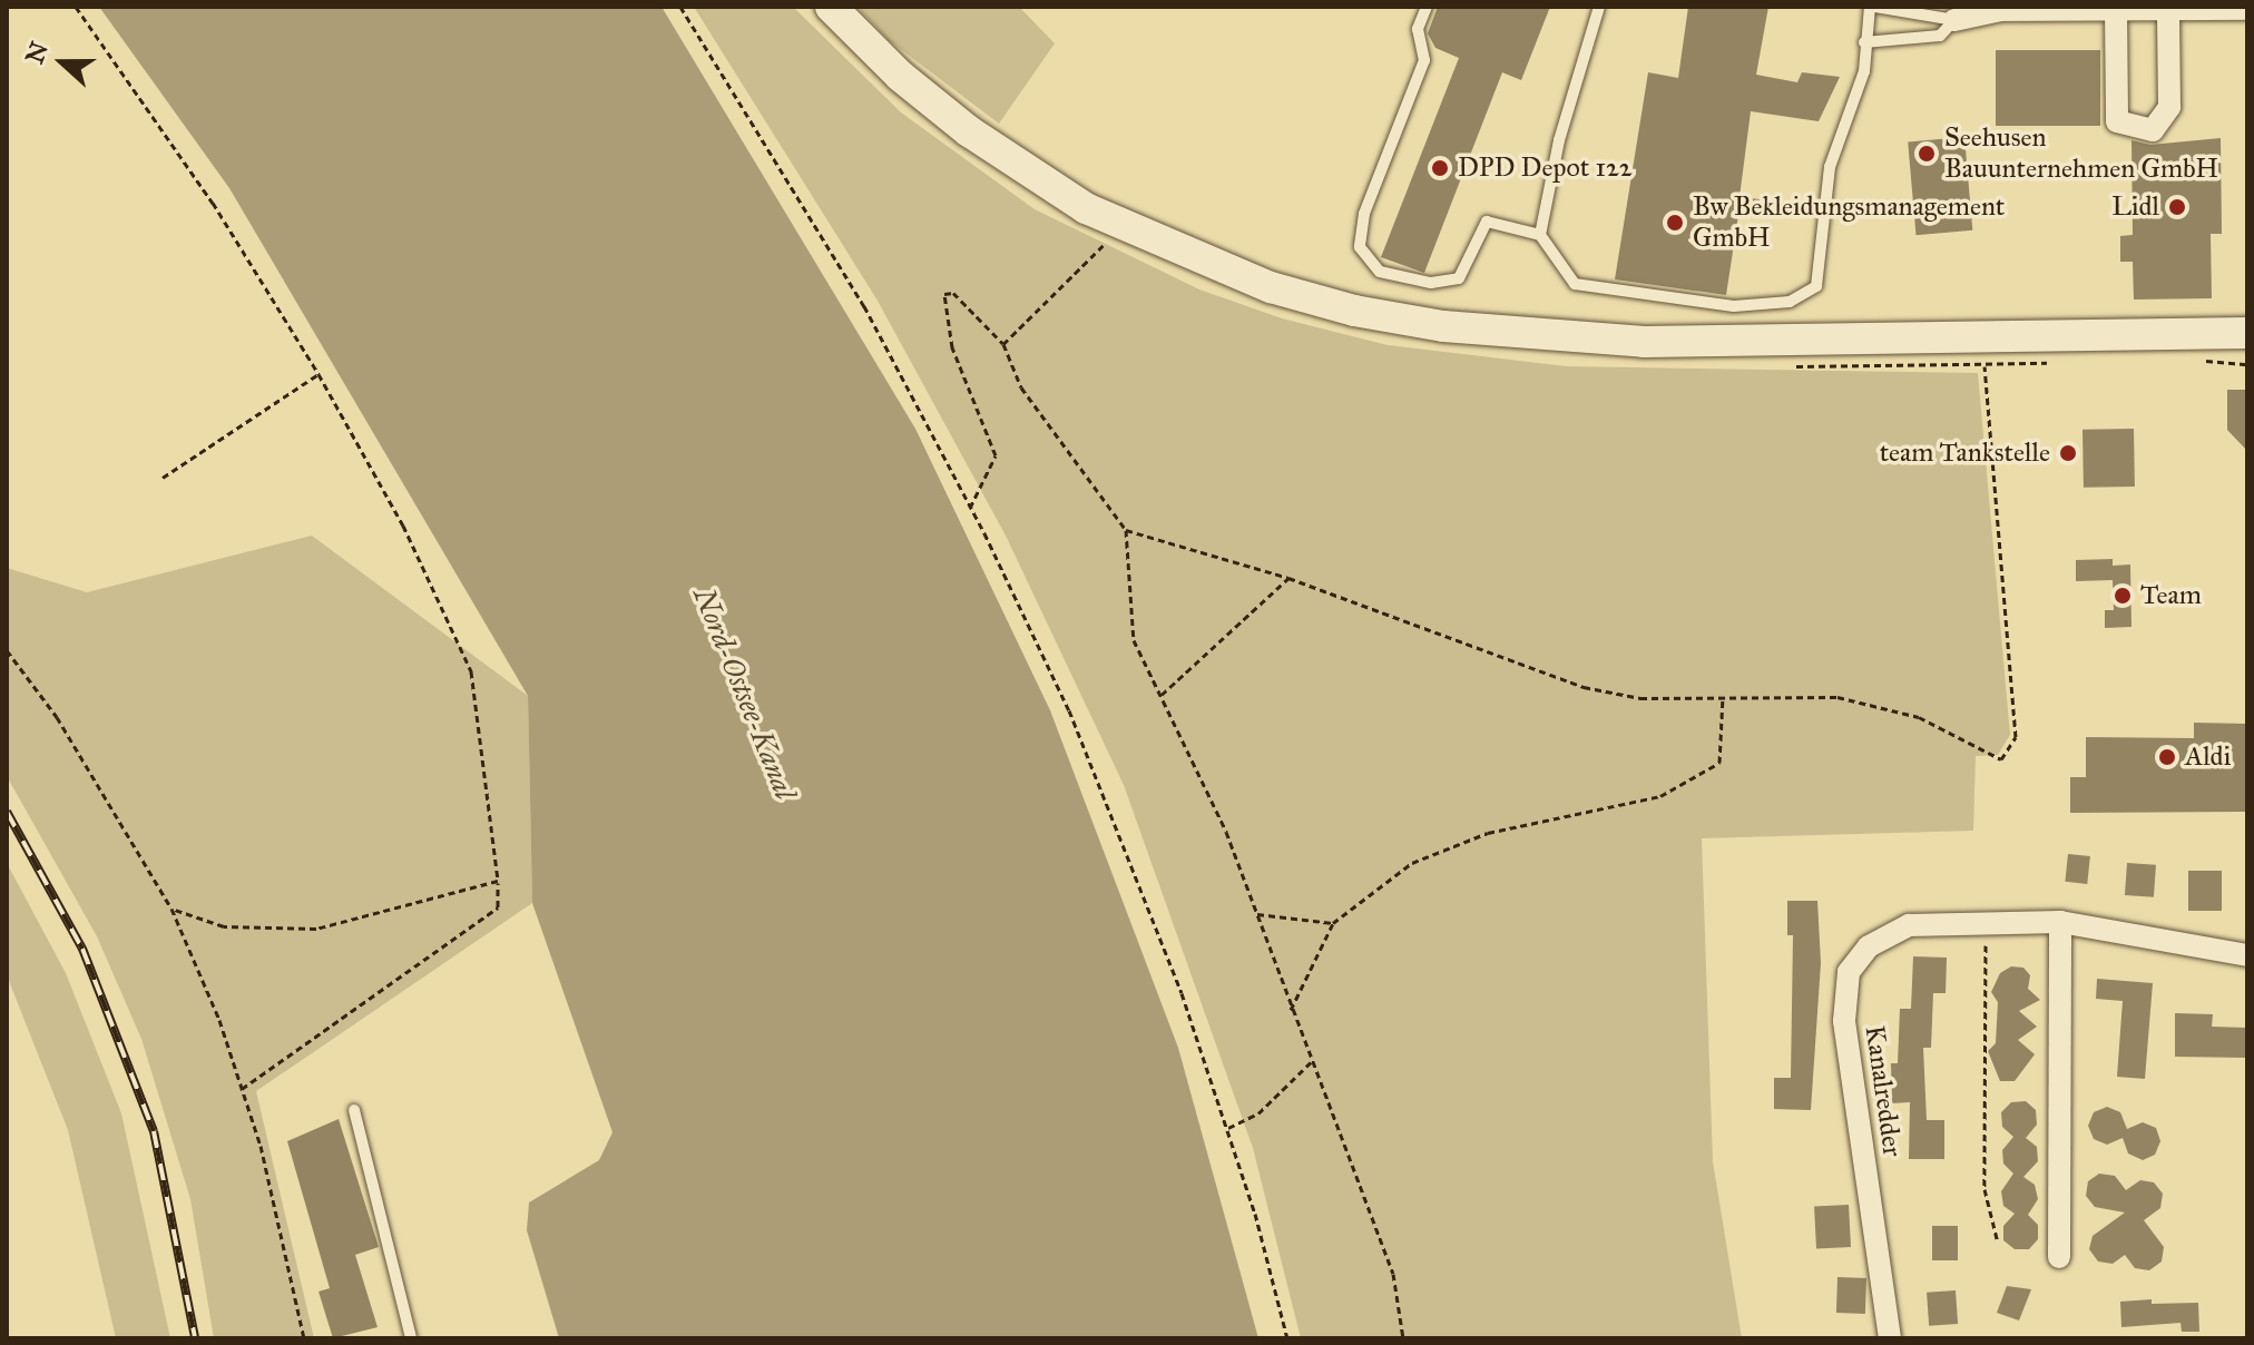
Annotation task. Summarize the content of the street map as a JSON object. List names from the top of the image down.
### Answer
{
  "streets": {
    "street": ["Kanalredder"]
  },
  "water": ["Nord-Ostsee-Kanal"],
  "places": [
    "Seehusen Bauunternehmen GmbH",
    "DPD Depot 122",
    "Lidl",
    "Bw Bekleidungsmanagement GmbH",
    "team Tankstelle",
    "Team",
    "Aldi"
  ],
  "north": "left"
}
